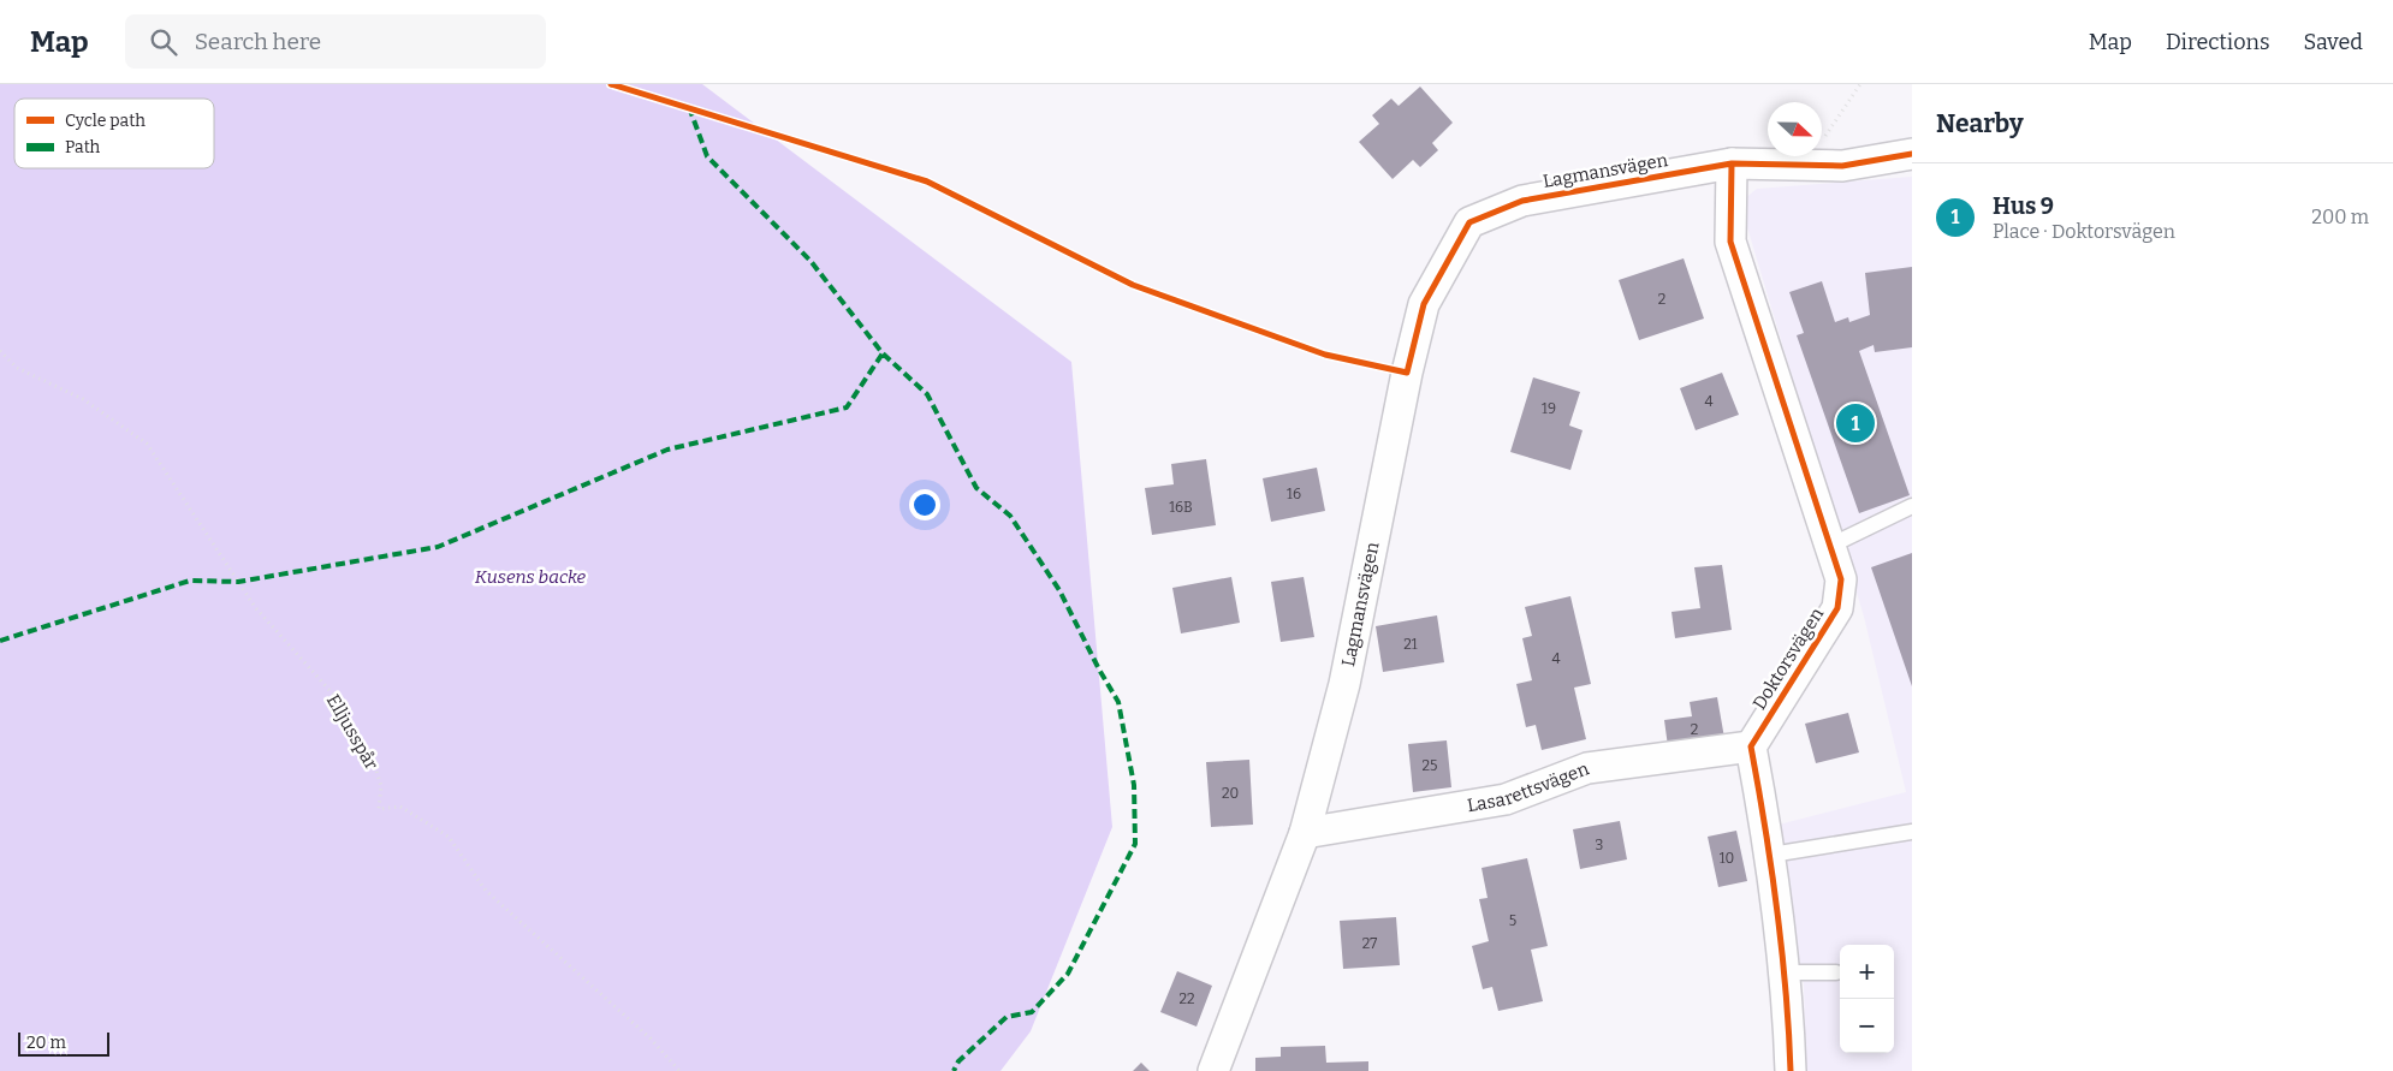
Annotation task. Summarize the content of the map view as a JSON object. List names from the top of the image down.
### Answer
{
  "streets": {
    "street": ["Lagmansvägen", "Doktorsvägen", "Lasarettsvägen"],
    "path": ["Elljusspår"]
  },
  "crossings": [
    ["Lagmansvägen", "Doktorsvägen"],
    ["Lagmansvägen", "Lasarettsvägen"],
    ["Doktorsvägen", "Lasarettsvägen"]
  ],
  "parks": ["Kusens backe"],
  "house_numbers": [
    "2",
    "4",
    "19",
    "16",
    "16B",
    "21",
    "4",
    "2",
    "25",
    "20",
    "3",
    "10",
    "5",
    "27",
    "22"
  ],
  "legend": ["Cycle path", "Path"],
  "scale_bar": "20 m",
  "north": "right",
  "page": {
    "header": "Map",
    "search": "Search here",
    "nav": ["Map", "Directions", "Saved"],
    "heading": "Nearby",
    "list": [
      {
        "mark": "1",
        "name": "Hus 9",
        "note": "Place · Doktorsvägen",
        "value": "200 m"
      }
    ],
    "pins": "1",
    "map_buttons": ["+", "−"],
    "scale": "20 m"
  }
}
